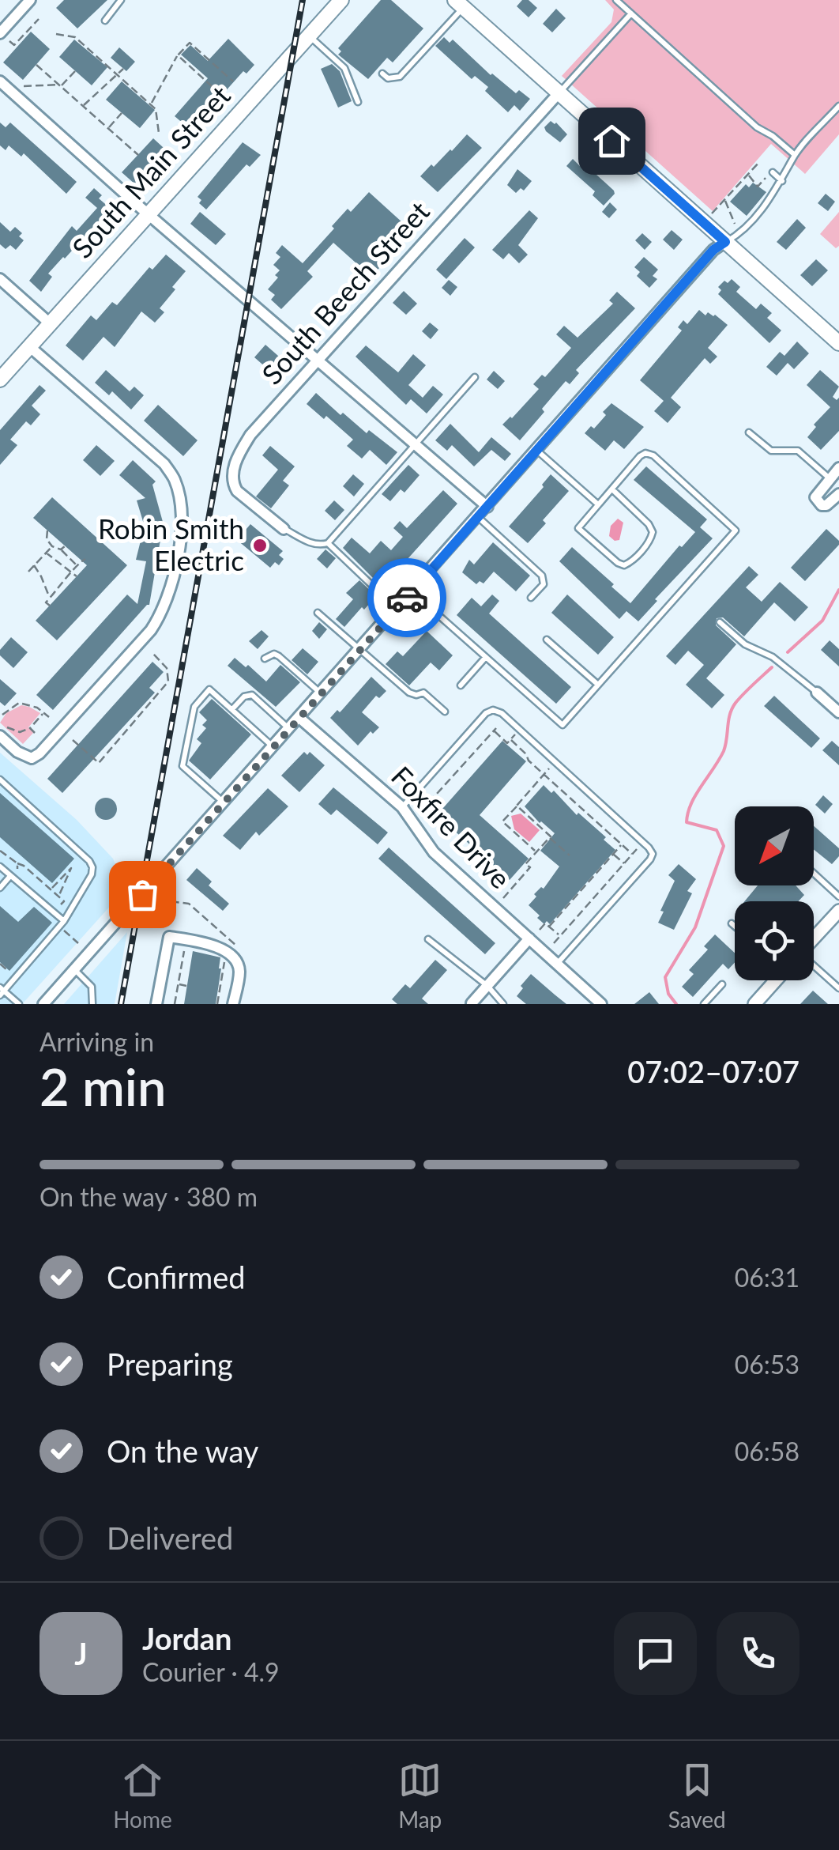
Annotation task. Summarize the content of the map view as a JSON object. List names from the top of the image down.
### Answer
{
  "streets": {
    "main road": ["South Main Street"],
    "street": ["South Beech Street", "Foxfire Drive"]
  },
  "places": ["Robin Smith Electric"],
  "north": "bottom left",
  "page": {
    "heading": ["2 min", "Arriving in", "07:02–07:07"],
    "panel": ["Jordan", "Courier · 4.9"],
    "bar": "On the way · 380 m",
    "list": [
      ["Confirmed", "06:31"],
      ["Preparing", "06:53"],
      ["On the way", "06:58"],
      "Delivered"
    ],
    "round": "J",
    "tabs": ["Home", "Map", "Saved"]
  }
}
